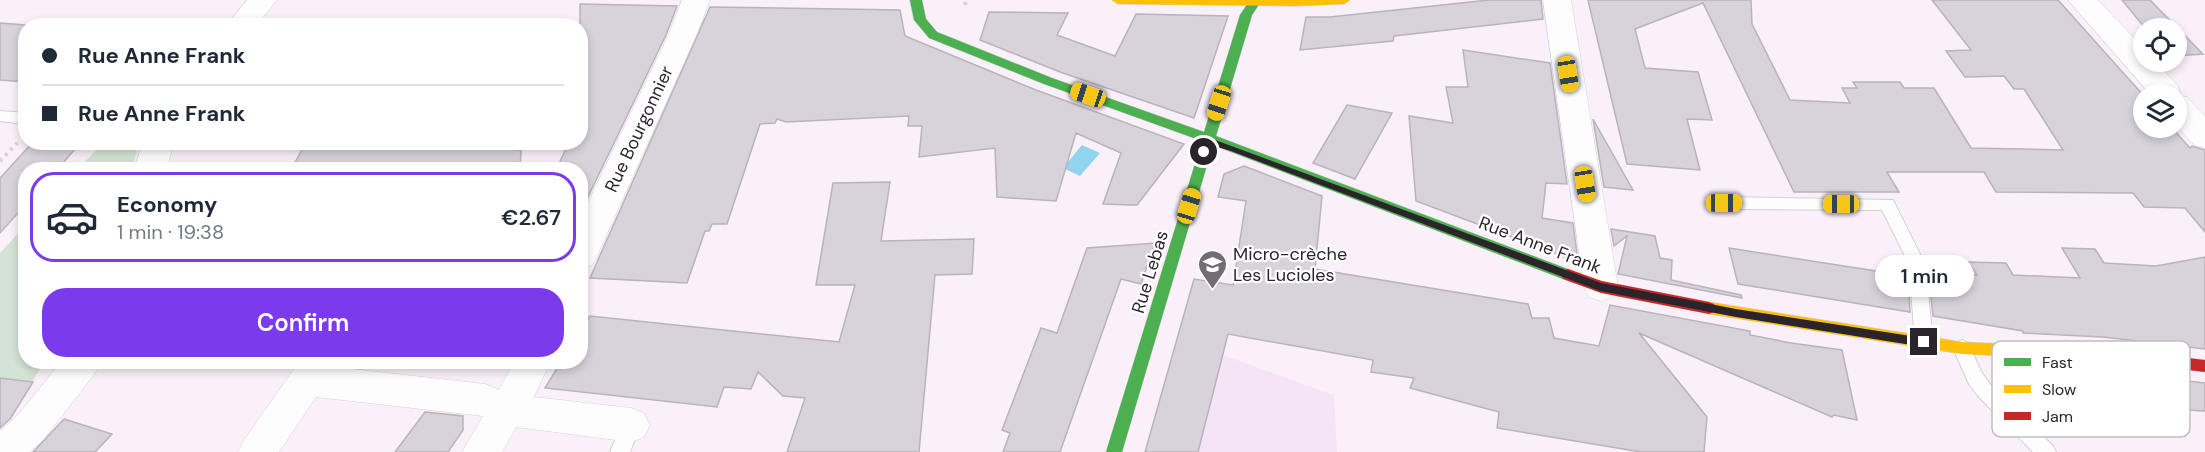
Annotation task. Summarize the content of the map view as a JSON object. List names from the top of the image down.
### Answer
{
  "streets": {
    "street": ["Rue Bourgonnier", "Rue Anne Frank", "Rue Lebas"]
  },
  "crossings": [
    ["Rue Anne Frank", "Rue Lebas"]
  ],
  "places": {
    "school or university": ["Micro-crèche Les Lucioles"]
  },
  "legend": ["Fast", "Slow", "Jam"],
  "page": {
    "banner": ["Rue Anne Frank", "Rue Anne Frank"],
    "list": [
      {
        "name": "Economy",
        "note": "1 min · 19:38",
        "value": "€2.67"
      }
    ],
    "bubble": "1 min",
    "buttons": "Confirm"
  }
}
